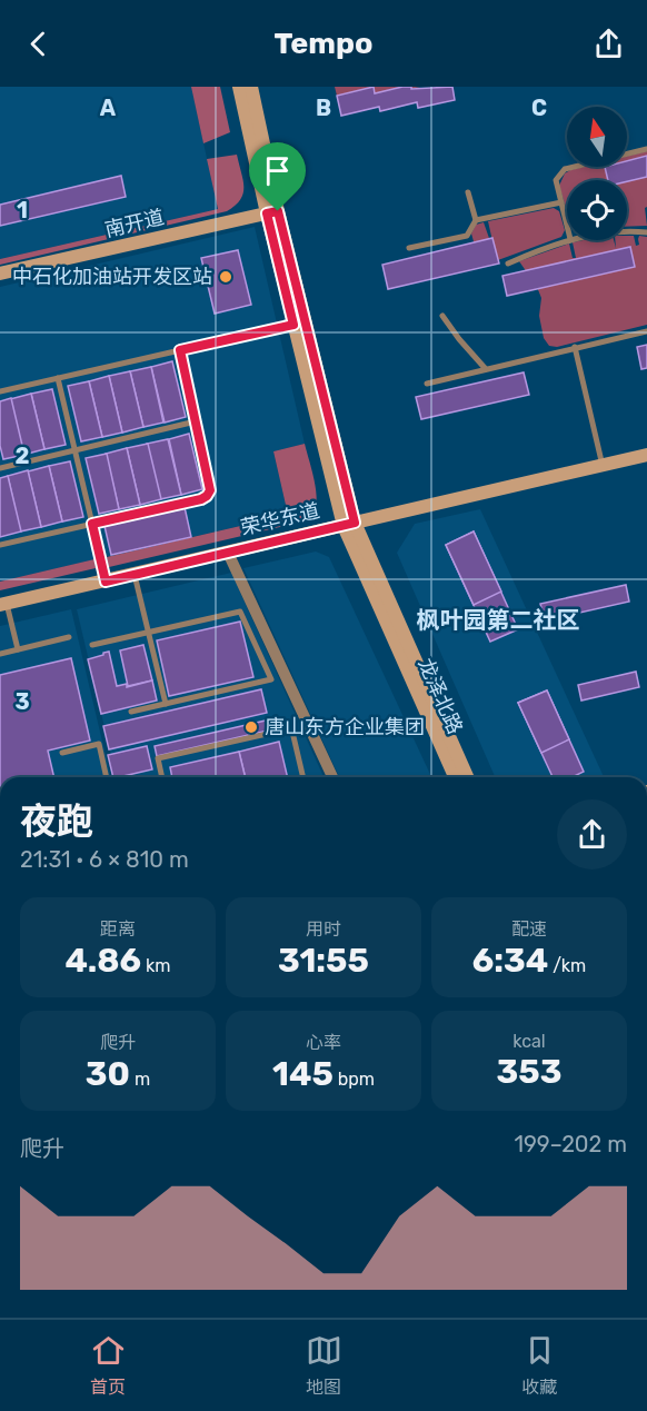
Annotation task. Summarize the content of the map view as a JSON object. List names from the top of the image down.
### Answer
{
  "streets": {
    "main road": ["南开道", "荣华东道", "龙泽北路"]
  },
  "crossings": [
    ["南开道", "龙泽北路"],
    ["荣华东道", "龙泽北路"]
  ],
  "districts": ["枫叶园第二社区"],
  "places": ["中石化加油站开发区站", "唐山东方企业集团"],
  "north": "top",
  "page": {
    "header": "Tempo",
    "heading": ["夜跑", "21:31 · 6 × 810 m"],
    "stats": [
      ["距离", "4.86 km"],
      ["用时", "31:55"],
      ["配速", "6:34 /km"],
      ["爬升", "30 m"],
      ["心率", "145 bpm"],
      ["kcal", "353"]
    ],
    "chart": ["爬升", "199–202 m"],
    "tabs": ["首页", "地图", "收藏"]
  },
  "grid": {
    "columns": ["A", "B", "C"],
    "rows": ["1", "2", "3"]
  }
}
